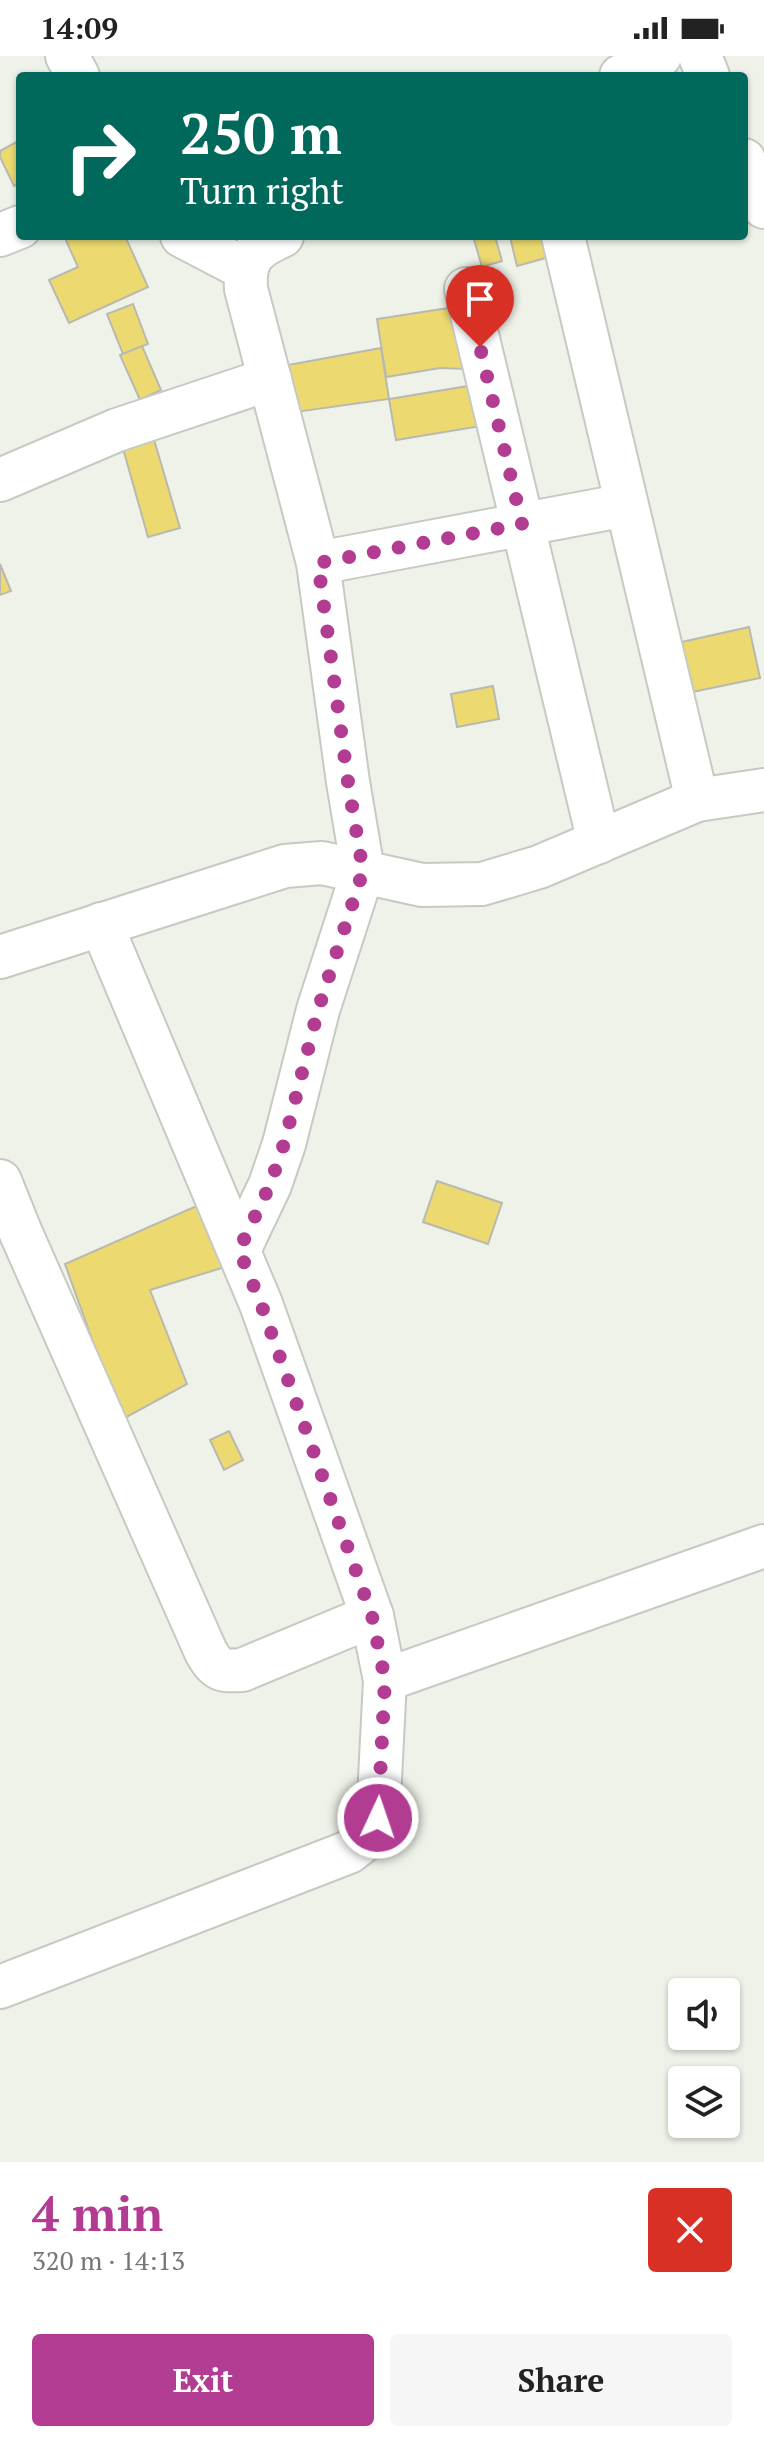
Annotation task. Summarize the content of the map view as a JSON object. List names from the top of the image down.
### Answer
{
  "page": {
    "status": "14:09",
    "turn": ["250 m", "Turn right"],
    "heading": ["4 min", "320 m · 14:13"],
    "buttons": ["Exit", "Share"]
  }
}
